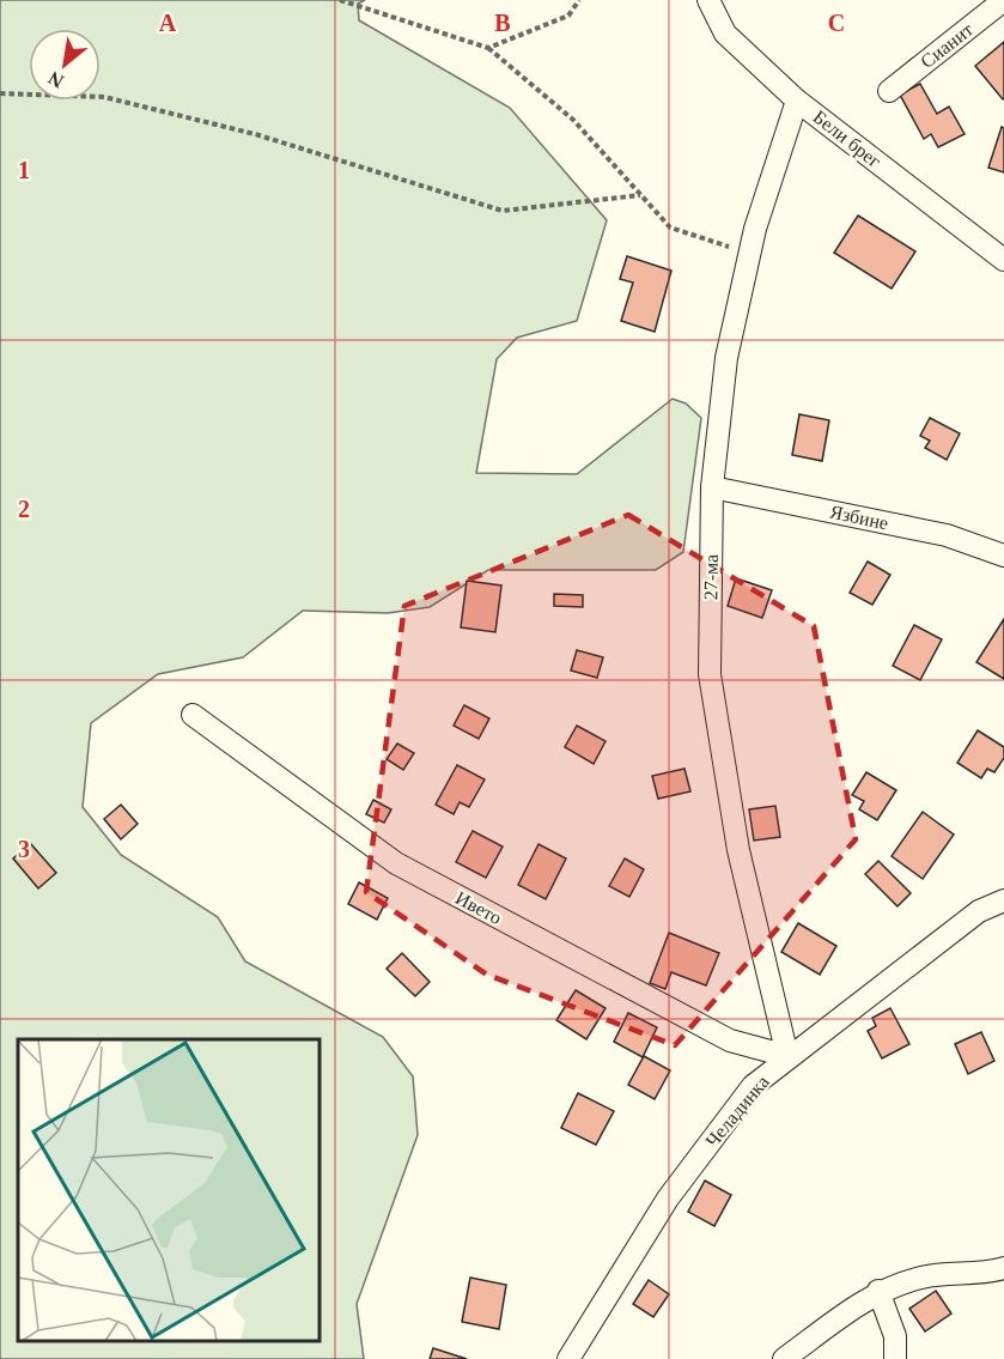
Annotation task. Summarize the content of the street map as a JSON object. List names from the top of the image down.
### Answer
{
  "streets": {
    "street": [
      "Сианит",
      "Бели брег",
      "Язбине",
      "27-ма",
      "Ивето",
      "Челадинка"
    ]
  },
  "crossings": [
    ["Бели брег", "27-ма"],
    ["Язбине", "27-ма"],
    ["27-ма", "Ивето"],
    ["27-ма", "Челадинка"],
    ["Ивето", "Челадинка"]
  ],
  "north": "bottom left",
  "grid": {
    "columns": ["A", "B", "C"],
    "rows": ["1", "2", "3"]
  }
}
